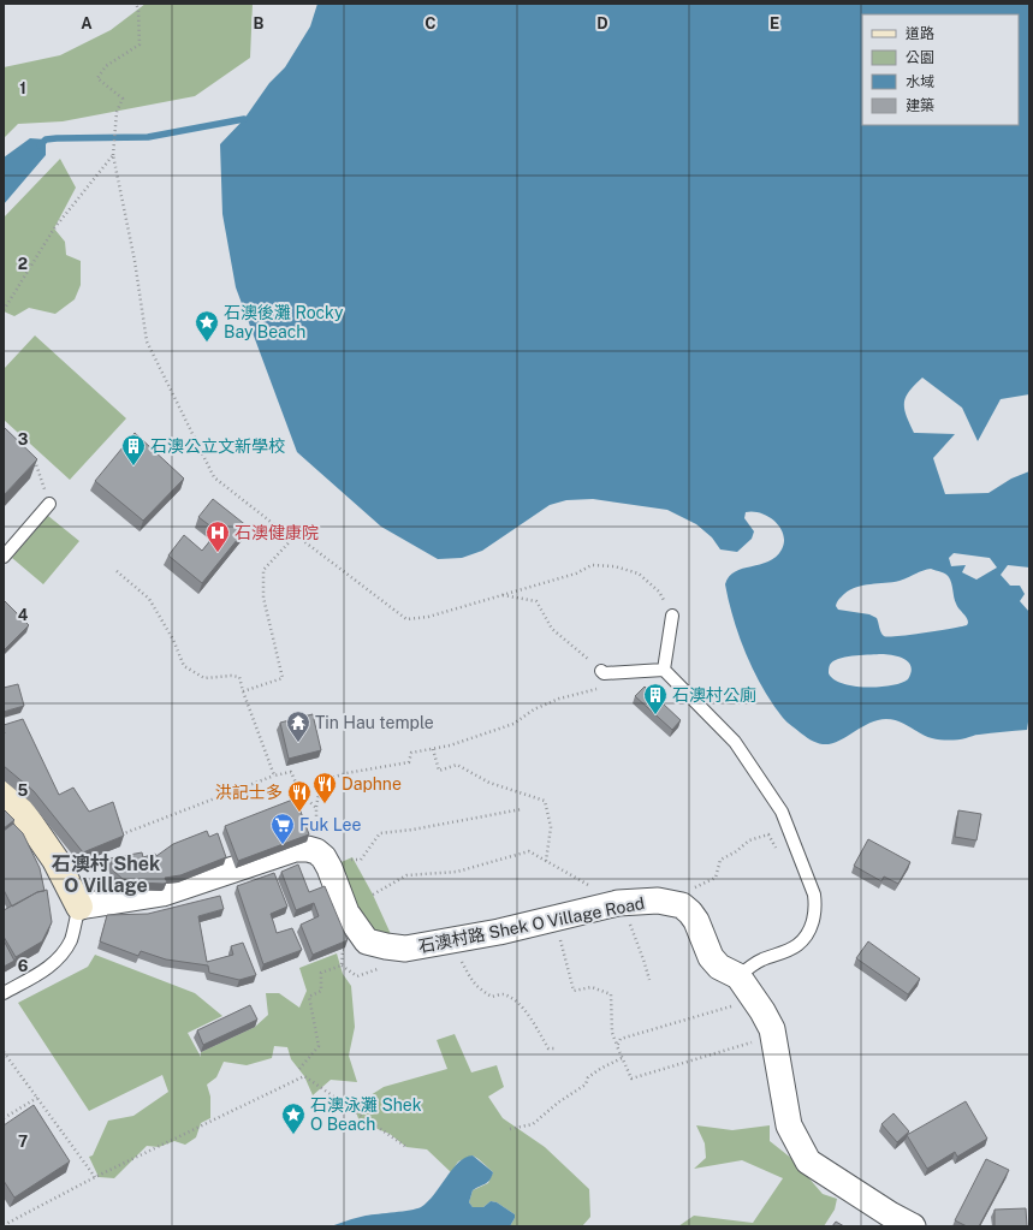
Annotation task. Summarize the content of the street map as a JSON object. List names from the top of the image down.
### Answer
{
  "streets": {
    "street": ["石澳村路 Shek O Village Road"]
  },
  "districts": ["石澳村 Shek O Village"],
  "places": {
    "place": ["石澳後灘 Rocky Bay Beach", "石澳泳灘 Shek O Beach"],
    "building": ["石澳公立文新學校", "石澳村公廁"],
    "hospital": ["石澳健康院"],
    "temple": ["Tin Hau temple"],
    "restaurant": ["Daphne", "洪記士多"],
    "supermarket": ["Fuk Lee"]
  },
  "legend": [
    "道路",
    "公園",
    "水域",
    "建築"
  ],
  "grid": {
    "columns": [
      "A",
      "B",
      "C",
      "D",
      "E"
    ],
    "rows": [
      "1",
      "2",
      "3",
      "4",
      "5",
      "6",
      "7"
    ]
  }
}
